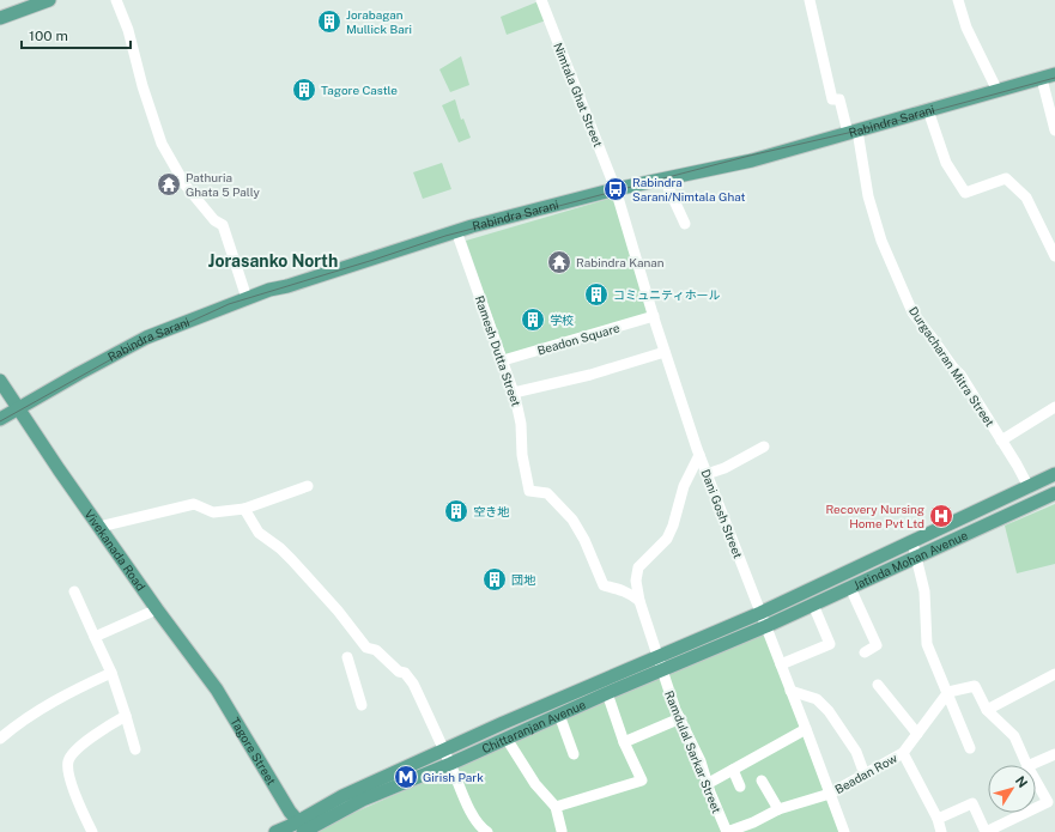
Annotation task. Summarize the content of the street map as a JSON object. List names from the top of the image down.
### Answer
{
  "streets": {
    "main road": [
      "Rabindra Sarani",
      "Vivekanada Road",
      "Jatinda Mohan Avenue",
      "Chittaranjan Avenue",
      "Tagore Street"
    ],
    "street": [
      "Nimtala Ghat Street",
      "Beadon Square",
      "Ramesh Dutta Street",
      "Durgacharan Mitra Street",
      "Dani Gosh Street",
      "Ramdulal Sarkar Street",
      "Beadan Row"
    ]
  },
  "crossings": [
    ["Nimtala Ghat Street", "Rabindra Sarani"],
    ["Nimtala Ghat Street", "Dani Gosh Street"],
    ["Rabindra Sarani", "Ramesh Dutta Street"],
    ["Rabindra Sarani", "Durgacharan Mitra Street"],
    ["Rabindra Sarani", "Dani Gosh Street"],
    ["Rabindra Sarani", "Vivekanada Road"],
    ["Beadon Square", "Ramesh Dutta Street"],
    ["Beadon Square", "Dani Gosh Street"],
    ["Dani Gosh Street", "Jatinda Mohan Avenue"],
    ["Dani Gosh Street", "Chittaranjan Avenue"],
    ["Dani Gosh Street", "Beadan Row"],
    ["Vivekanada Road", "Tagore Street"],
    ["Jatinda Mohan Avenue", "Chittaranjan Avenue"],
    ["Chittaranjan Avenue", "Tagore Street"],
    ["Chittaranjan Avenue", "Ramdulal Sarkar Street"],
    ["Ramdulal Sarkar Street", "Beadan Row"]
  ],
  "districts": ["Jorasanko North"],
  "places": {
    "building": [
      "Jorabagan Mullick Bari",
      "Tagore Castle",
      "コミュニティホール",
      "学校",
      "空き地",
      "団地"
    ],
    "temple": ["Pathuria Ghata 5 Pally", "Rabindra Kanan"],
    "bus stop": ["Rabindra Sarani/Nimtala Ghat"],
    "hospital": ["Recovery Nursing Home Pvt Ltd"],
    "metro station": ["Girish Park"]
  },
  "scale_bar": "100 m",
  "north": "top right"
}
